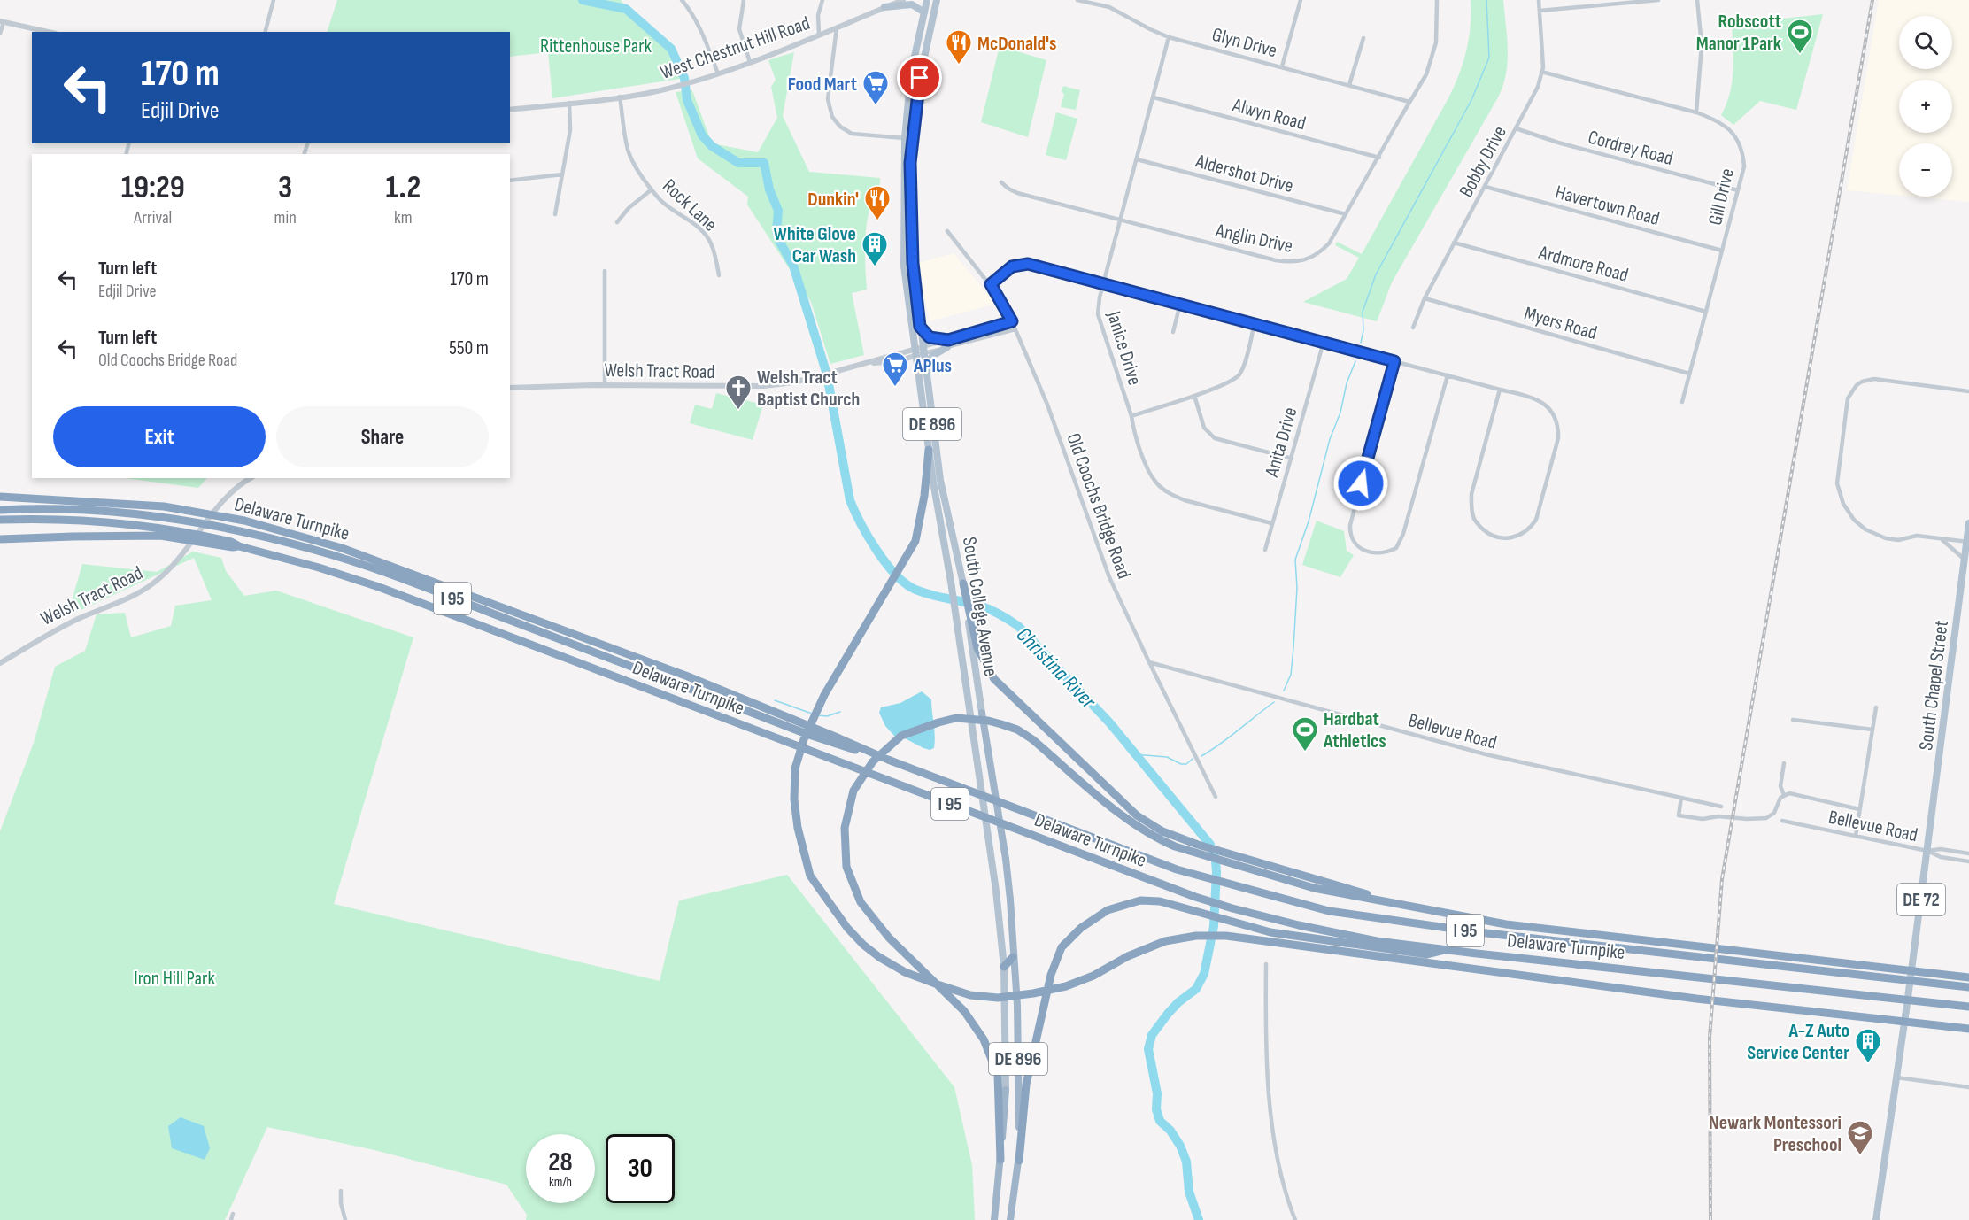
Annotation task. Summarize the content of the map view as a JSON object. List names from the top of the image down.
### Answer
{
  "streets": {
    "highway": [
      "DE 896",
      "Delaware Turnpike",
      "I 95",
      "South College Avenue"
    ],
    "main road": ["South Chapel Street", "DE 72"],
    "street": [
      "Glyn Drive",
      "West Chestnut Hill Road",
      "Alwyn Road",
      "Cordrey Road",
      "Bobby Drive",
      "Aldershot Drive",
      "Gill Drive",
      "Rock Lane",
      "Havertown Road",
      "Anglin Drive",
      "Ardmore Road",
      "Myers Road",
      "Janice Drive",
      "Welsh Tract Road",
      "Anita Drive",
      "Old Coochs Bridge Road",
      "Bellevue Road"
    ]
  },
  "crossings": [
    ["Glyn Drive", "Anglin Drive"],
    ["Glyn Drive", "Janice Drive"],
    ["West Chestnut Hill Road", "Rock Lane"],
    ["Alwyn Road", "Anglin Drive"],
    ["Alwyn Road", "Janice Drive"],
    ["Cordrey Road", "Bobby Drive"],
    ["Cordrey Road", "Gill Drive"],
    ["Bobby Drive", "Gill Drive"],
    ["Bobby Drive", "Havertown Road"],
    ["Bobby Drive", "Ardmore Road"],
    ["Bobby Drive", "Myers Road"],
    ["Aldershot Drive", "Anglin Drive"],
    ["Aldershot Drive", "Janice Drive"],
    ["Gill Drive", "Havertown Road"],
    ["Gill Drive", "Ardmore Road"],
    ["Gill Drive", "Myers Road"],
    ["Anglin Drive", "Janice Drive"],
    ["Janice Drive", "Anita Drive"],
    ["Welsh Tract Road", "Old Coochs Bridge Road"],
    ["Welsh Tract Road", "South College Avenue"],
    ["Old Coochs Bridge Road", "Bellevue Road"],
    ["South Chapel Street", "Bellevue Road"],
    ["South Chapel Street", "DE 72"],
    ["Bellevue Road", "DE 72"]
  ],
  "water": ["Christina River"],
  "parks": ["Rittenhouse Park", "Iron Hill Park"],
  "places": {
    "sports": ["Robscott Manor 1Park", "Hardbat Athletics"],
    "restaurant": ["McDonald's", "Dunkin'"],
    "supermarket": ["Food Mart", "APlus"],
    "building": ["White Glove Car Wash", "A-Z Auto Service Center"],
    "church": ["Welsh Tract Baptist Church"],
    "school or university": ["Newark Montessori Preschool"]
  },
  "page": {
    "map_buttons": ["+", "−"],
    "turn": ["170 m", "Edjil Drive"],
    "eta": [
      "19:29",
      "Arrival",
      "3",
      "min",
      "1.2",
      "km"
    ],
    "list": [
      {
        "name": "Turn left",
        "note": "Edjil Drive",
        "value": "170 m"
      },
      {
        "name": "Turn left",
        "note": "Old Coochs Bridge Road",
        "value": "550 m"
      }
    ],
    "buttons": ["Exit", "Share"],
    "speed": "28 km/h",
    "limit": "30"
  }
}
